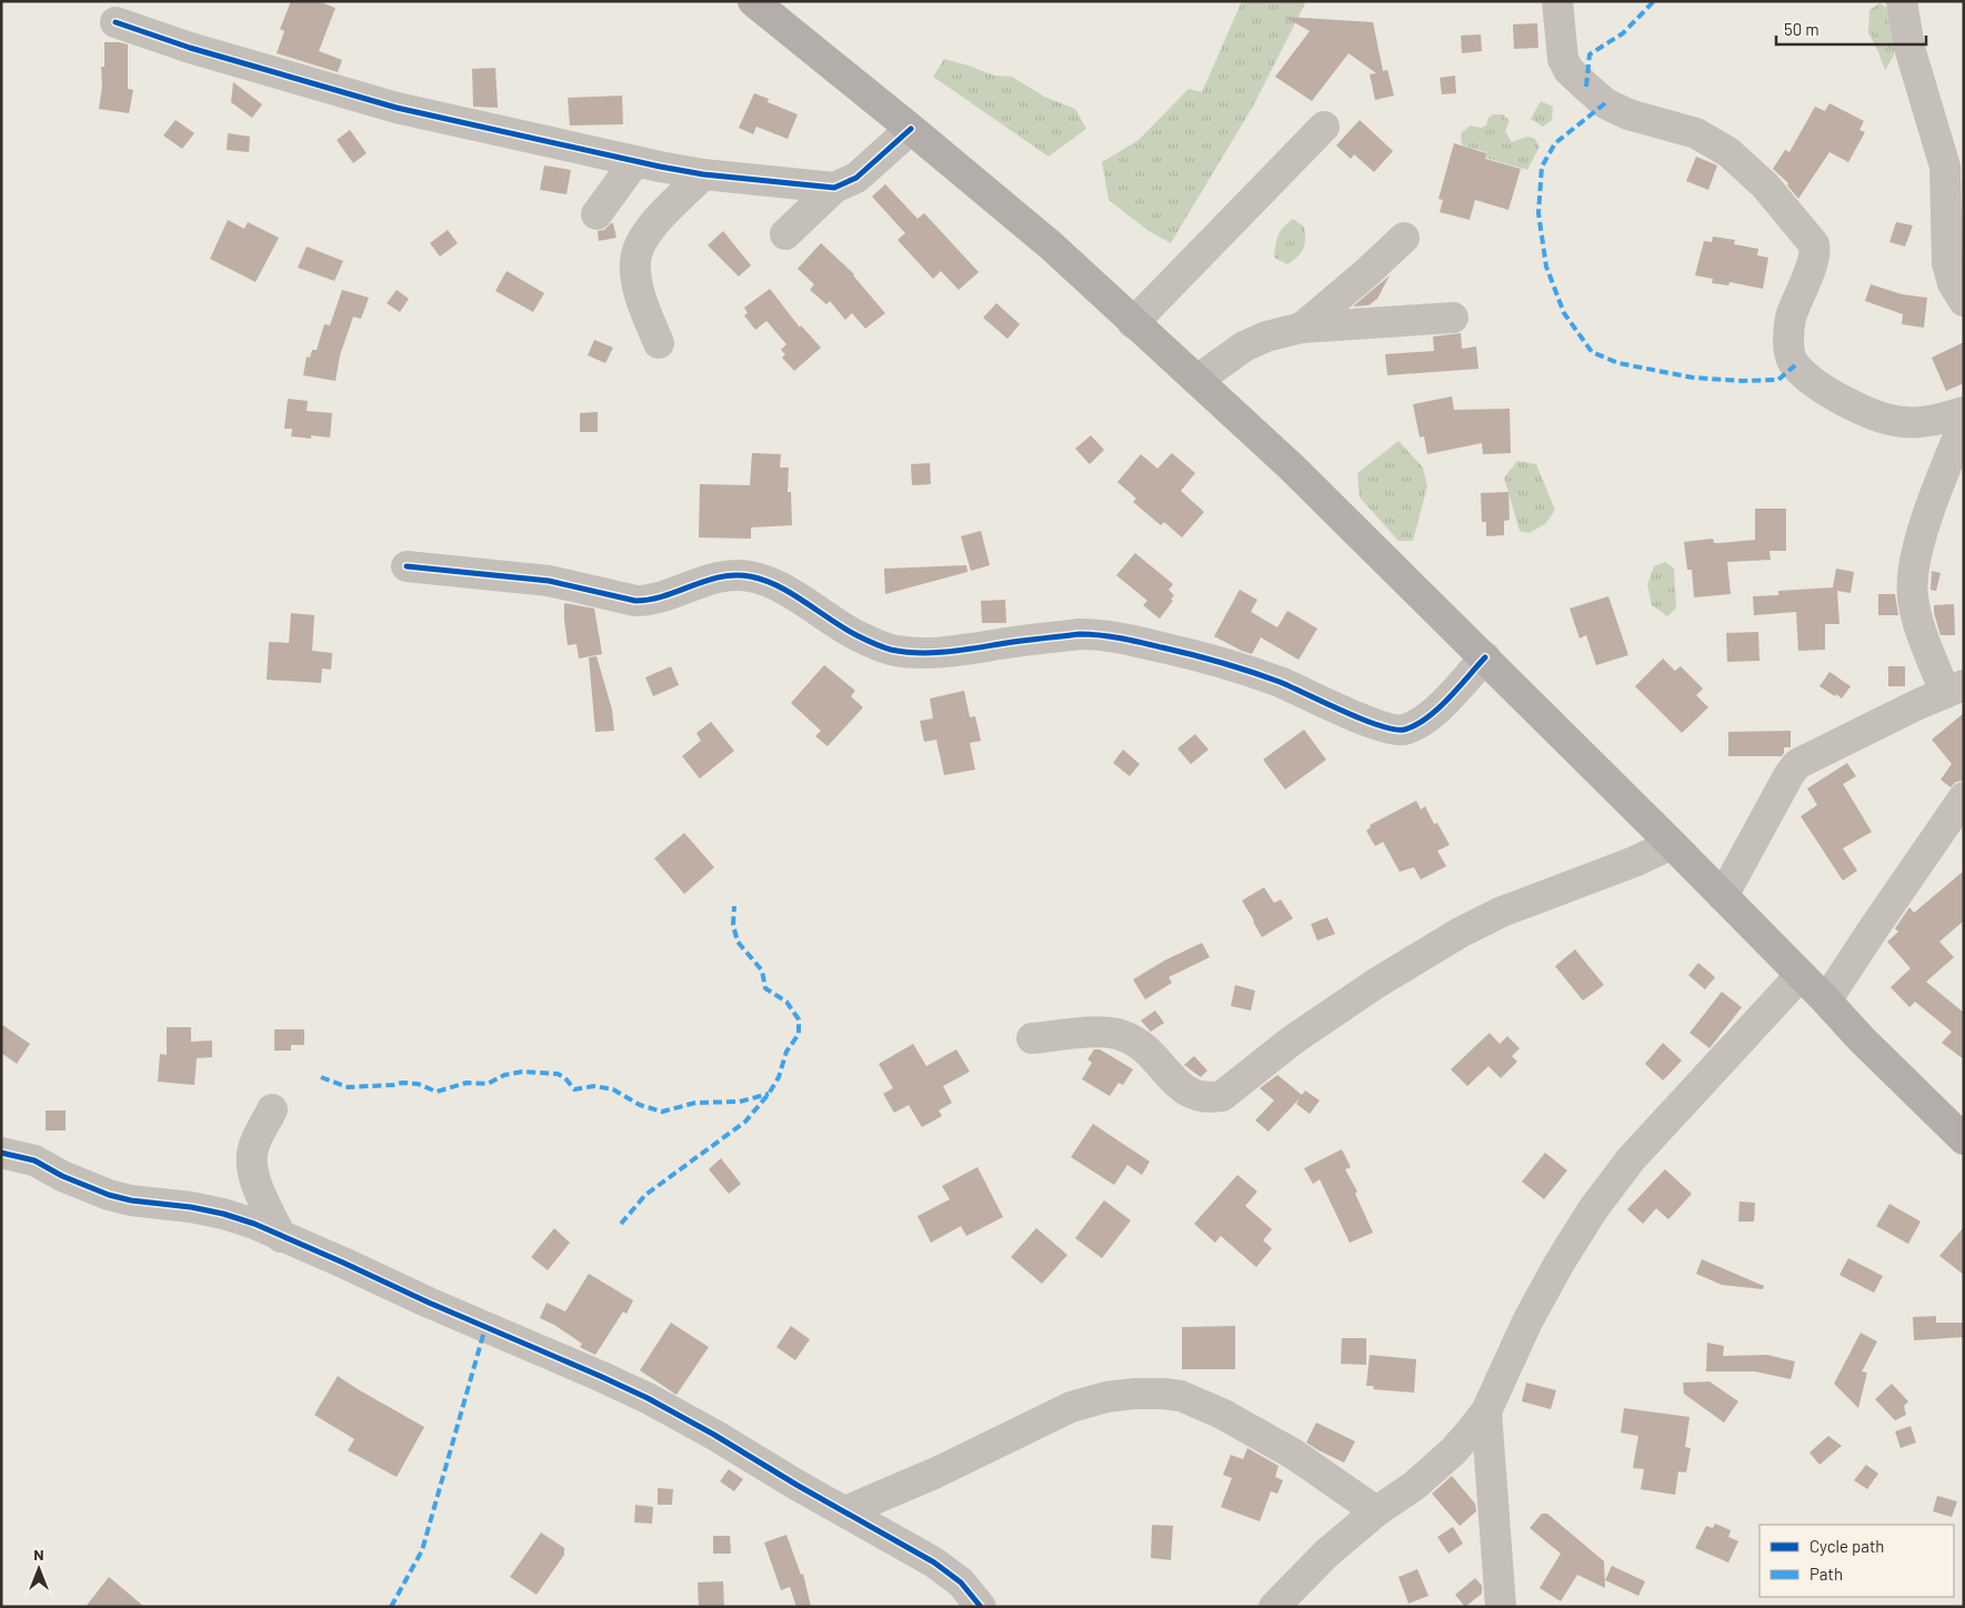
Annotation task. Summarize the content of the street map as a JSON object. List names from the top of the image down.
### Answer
{
  "legend": ["Cycle path", "Path"],
  "scale_bar": "50 m",
  "north": "top"
}
